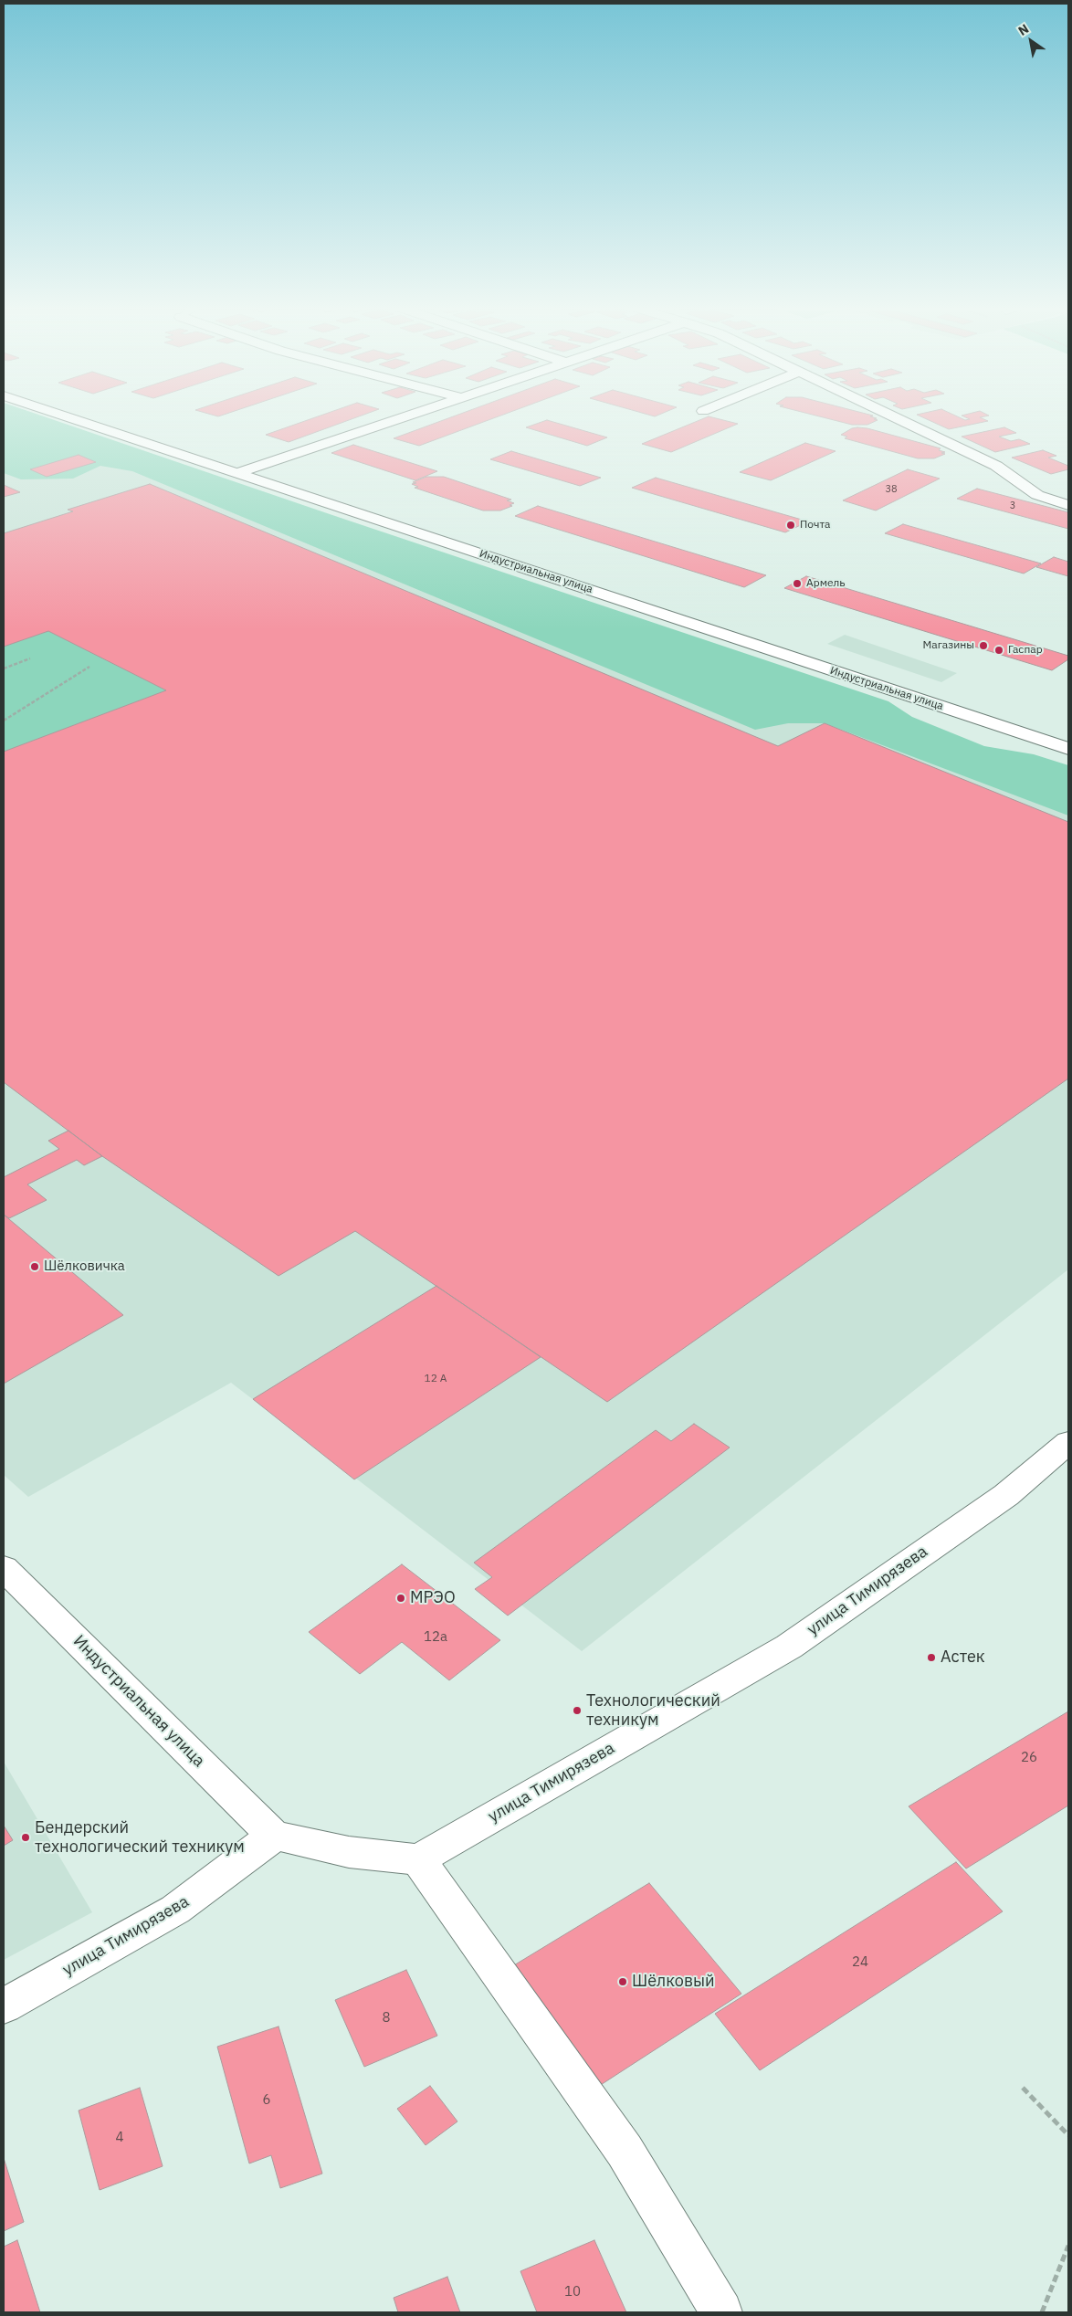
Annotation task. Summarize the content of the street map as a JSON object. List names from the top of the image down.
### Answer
{
  "streets": {
    "street": ["Индустриальная улица", "улица Тимирязева"]
  },
  "crossings": [
    ["Индустриальная улица", "улица Тимирязева"]
  ],
  "places": [
    "Почта",
    "Армель",
    "Магазины",
    "Гаспар",
    "Шёлковичка",
    "МРЭО",
    "Астек",
    "Технологический техникум",
    "Бендерский технологический техникум",
    "Шёлковый"
  ],
  "house_numbers": [
    "38",
    "3",
    "12 А",
    "12а",
    "26",
    "24",
    "8",
    "6",
    "4",
    "10"
  ],
  "north": "top left"
}
